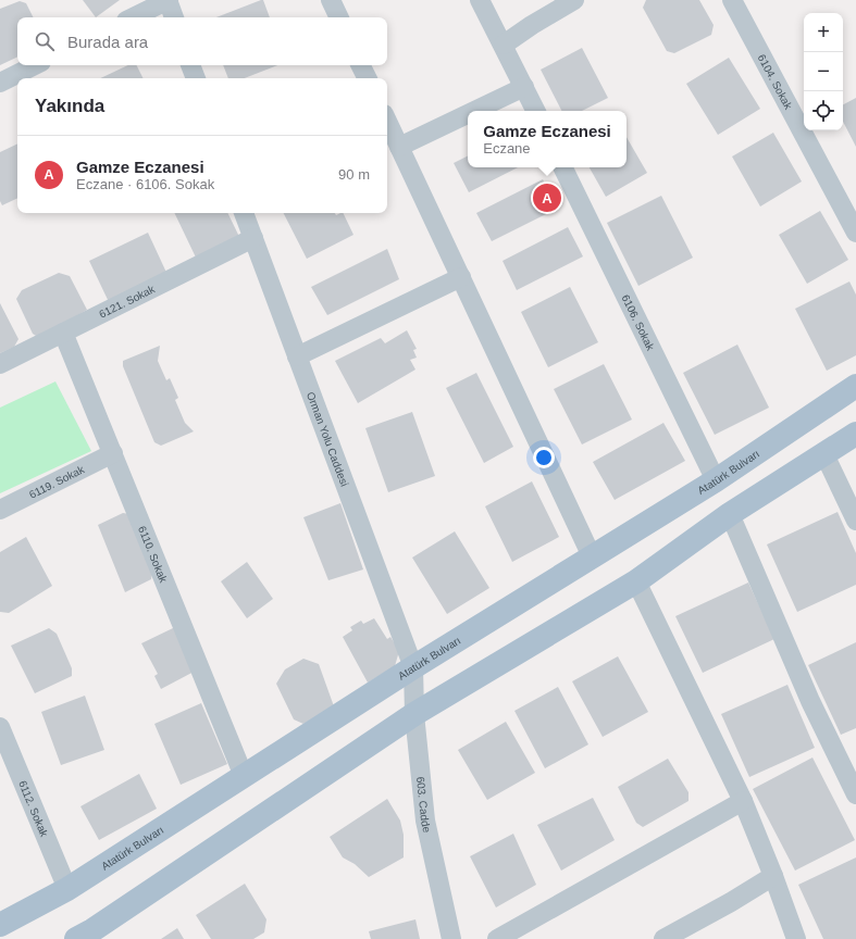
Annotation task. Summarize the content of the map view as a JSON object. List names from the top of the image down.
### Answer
{
  "streets": {
    "main road": ["Atatürk Bulvarı"],
    "street": [
      "6104. Sokak",
      "6121. Sokak",
      "6106. Sokak",
      "Orman Yolu Caddesi",
      "6119. Sokak",
      "6110. Sokak",
      "603. Cadde",
      "6112. Sokak"
    ]
  },
  "crossings": [
    ["6121. Sokak", "Orman Yolu Caddesi"],
    ["6121. Sokak", "6110. Sokak"],
    ["6106. Sokak", "Atatürk Bulvarı"],
    ["Orman Yolu Caddesi", "Atatürk Bulvarı"],
    ["Orman Yolu Caddesi", "603. Cadde"],
    ["Atatürk Bulvarı", "6110. Sokak"],
    ["Atatürk Bulvarı", "603. Cadde"],
    ["Atatürk Bulvarı", "6112. Sokak"],
    ["6119. Sokak", "6110. Sokak"]
  ],
  "page": {
    "map_buttons": ["+", "−"],
    "search": "Burada ara",
    "heading": "Yakında",
    "popup": ["Gamze Eczanesi", "Eczane"],
    "list": [
      {
        "mark": "A",
        "name": "Gamze Eczanesi",
        "note": "Eczane · 6106. Sokak",
        "value": "90 m"
      }
    ],
    "pins": "A"
  }
}
